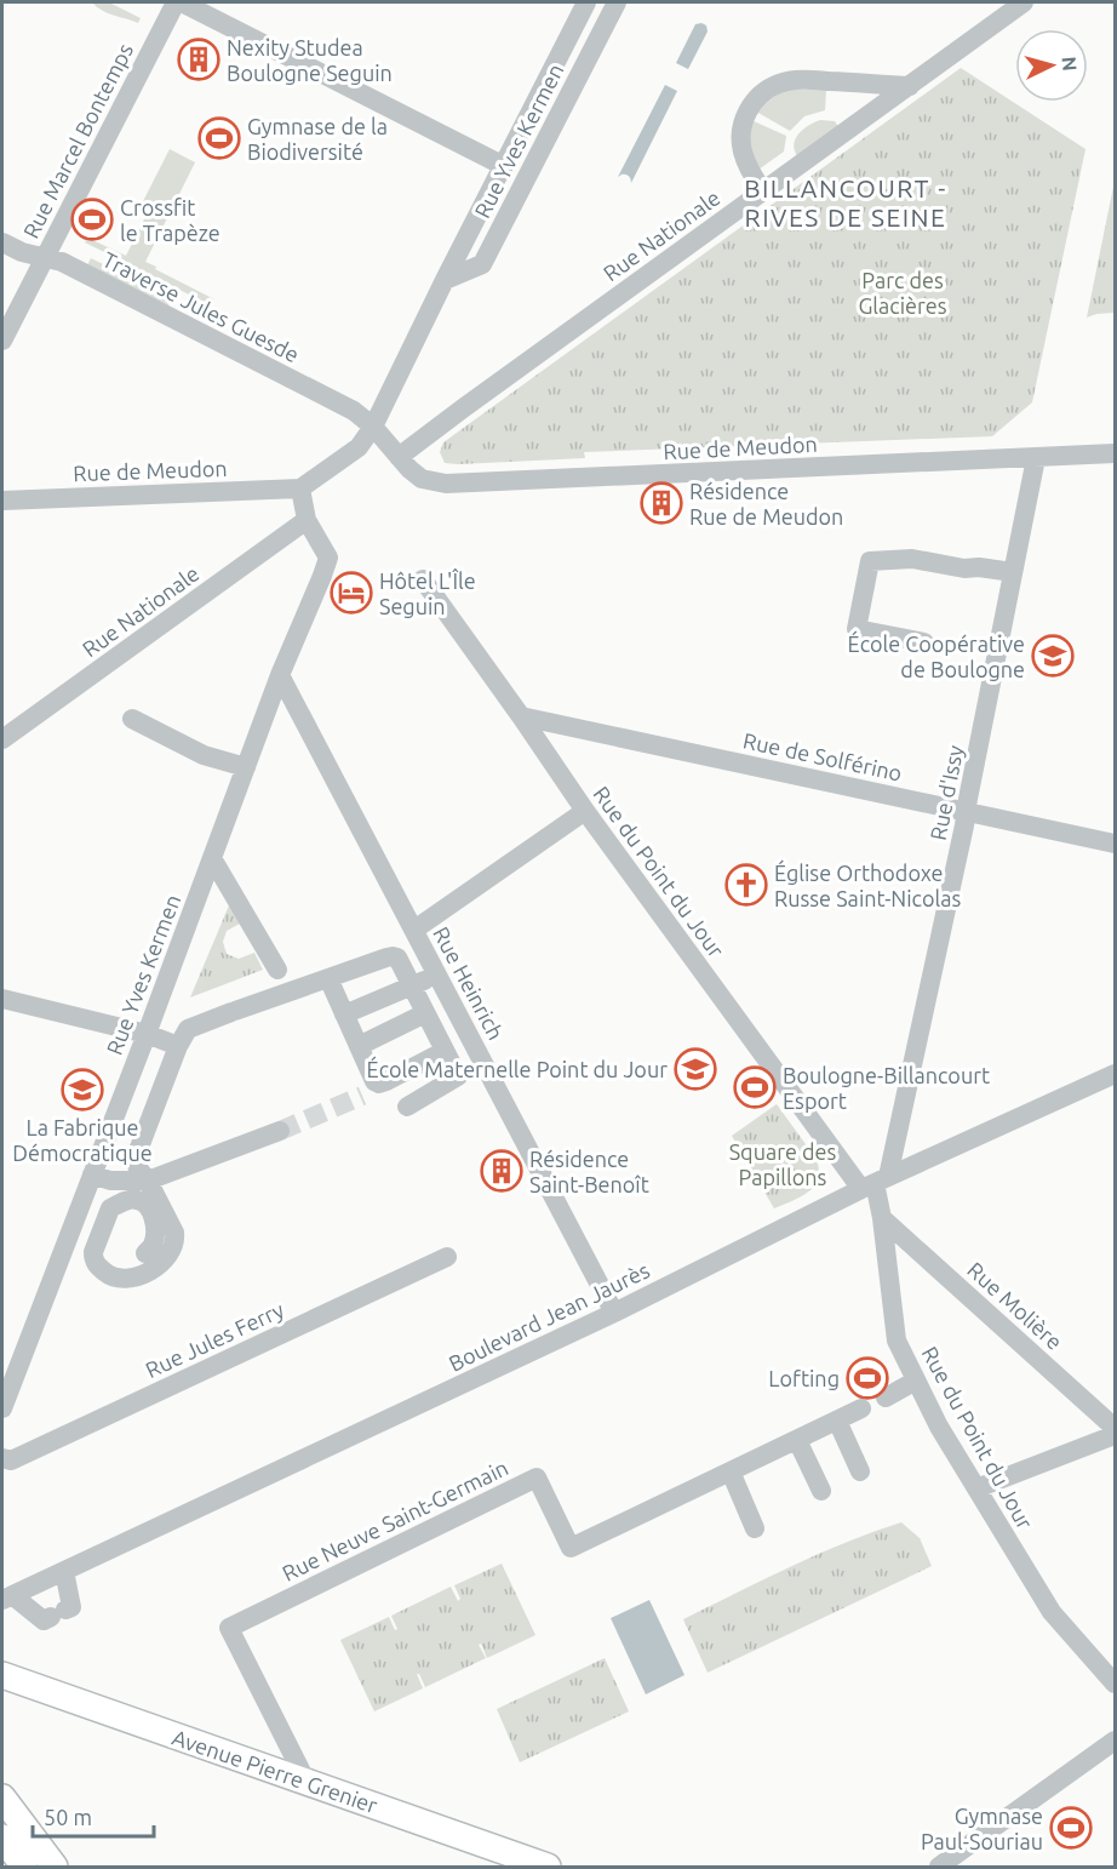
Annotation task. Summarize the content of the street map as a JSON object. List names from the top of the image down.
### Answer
{
  "streets": {
    "main road": ["Avenue Pierre Grenier"],
    "street": [
      "Rue Marcel Bontemps",
      "Rue Yves Kermen",
      "Rue Nationale",
      "Traverse Jules Guesde",
      "Rue de Meudon",
      "Rue de Solférino",
      "Rue d'Issy",
      "Rue du Point du Jour",
      "Rue Heinrich",
      "Rue Molière",
      "Boulevard Jean Jaurès",
      "Rue Jules Ferry",
      "Rue Neuve Saint-Germain"
    ]
  },
  "crossings": [
    ["Rue Marcel Bontemps", "Traverse Jules Guesde"],
    ["Rue Yves Kermen", "Rue Nationale"],
    ["Rue Yves Kermen", "Traverse Jules Guesde"],
    ["Rue Yves Kermen", "Rue de Meudon"],
    ["Rue Yves Kermen", "Rue Heinrich"],
    ["Rue Nationale", "Traverse Jules Guesde"],
    ["Traverse Jules Guesde", "Rue de Meudon"],
    ["Rue de Meudon", "Rue d'Issy"],
    ["Rue de Solférino", "Rue d'Issy"],
    ["Rue de Solférino", "Rue du Point du Jour"],
    ["Rue d'Issy", "Rue du Point du Jour"],
    ["Rue d'Issy", "Boulevard Jean Jaurès"],
    ["Rue du Point du Jour", "Rue Molière"],
    ["Rue du Point du Jour", "Boulevard Jean Jaurès"],
    ["Rue Heinrich", "Boulevard Jean Jaurès"],
    ["Rue Neuve Saint-Germain", "Avenue Pierre Grenier"]
  ],
  "districts": ["BILLANCOURT - RIVES DE SEINE"],
  "parks": ["Parc des Glacières", "Square des Papillons"],
  "places": {
    "building": ["Nexity Studea Boulogne Seguin", "Résidence Rue de Meudon", "Résidence Saint-Benoît"],
    "sports": [
      "Gymnase de la Biodiversité",
      "Crossfit le Trapèze",
      "Boulogne-Billancourt Esport",
      "Lofting",
      "Gymnase Paul-Souriau"
    ],
    "hotel": ["Hôtel L'Île Seguin"],
    "school or university": ["École Coopérative de Boulogne", "École Maternelle Point du Jour", "La Fabrique Démocratique"],
    "church": ["Église Orthodoxe Russe Saint-Nicolas"]
  },
  "scale_bar": "50 m",
  "north": "right"
}
